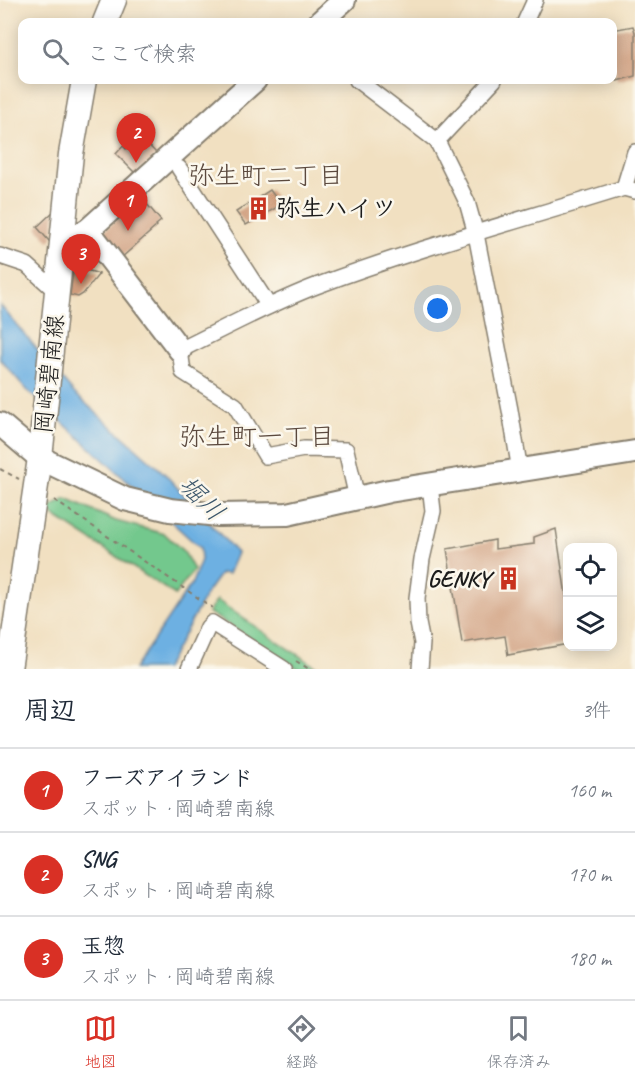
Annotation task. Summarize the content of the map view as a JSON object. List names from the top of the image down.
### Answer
{
  "streets": {
    "main road": ["岡崎碧南線"]
  },
  "districts": ["弥生町二丁目", "弥生町一丁目"],
  "water": ["堀川"],
  "places": {
    "building": ["弥生ハイツ", "GENKY"]
  },
  "page": {
    "search": "ここで検索",
    "pins": ["2", "1", "3"],
    "heading": ["周辺", "3件"],
    "list": [
      {
        "mark": "1",
        "name": "フーズアイランド",
        "note": "スポット · 岡崎碧南線",
        "value": "160 m"
      },
      {
        "mark": "2",
        "name": "SNG",
        "note": "スポット · 岡崎碧南線",
        "value": "170 m"
      },
      {
        "mark": "3",
        "name": "玉惣",
        "note": "スポット · 岡崎碧南線",
        "value": "180 m"
      }
    ],
    "nav": ["地図", "経路", "保存済み"]
  }
}
